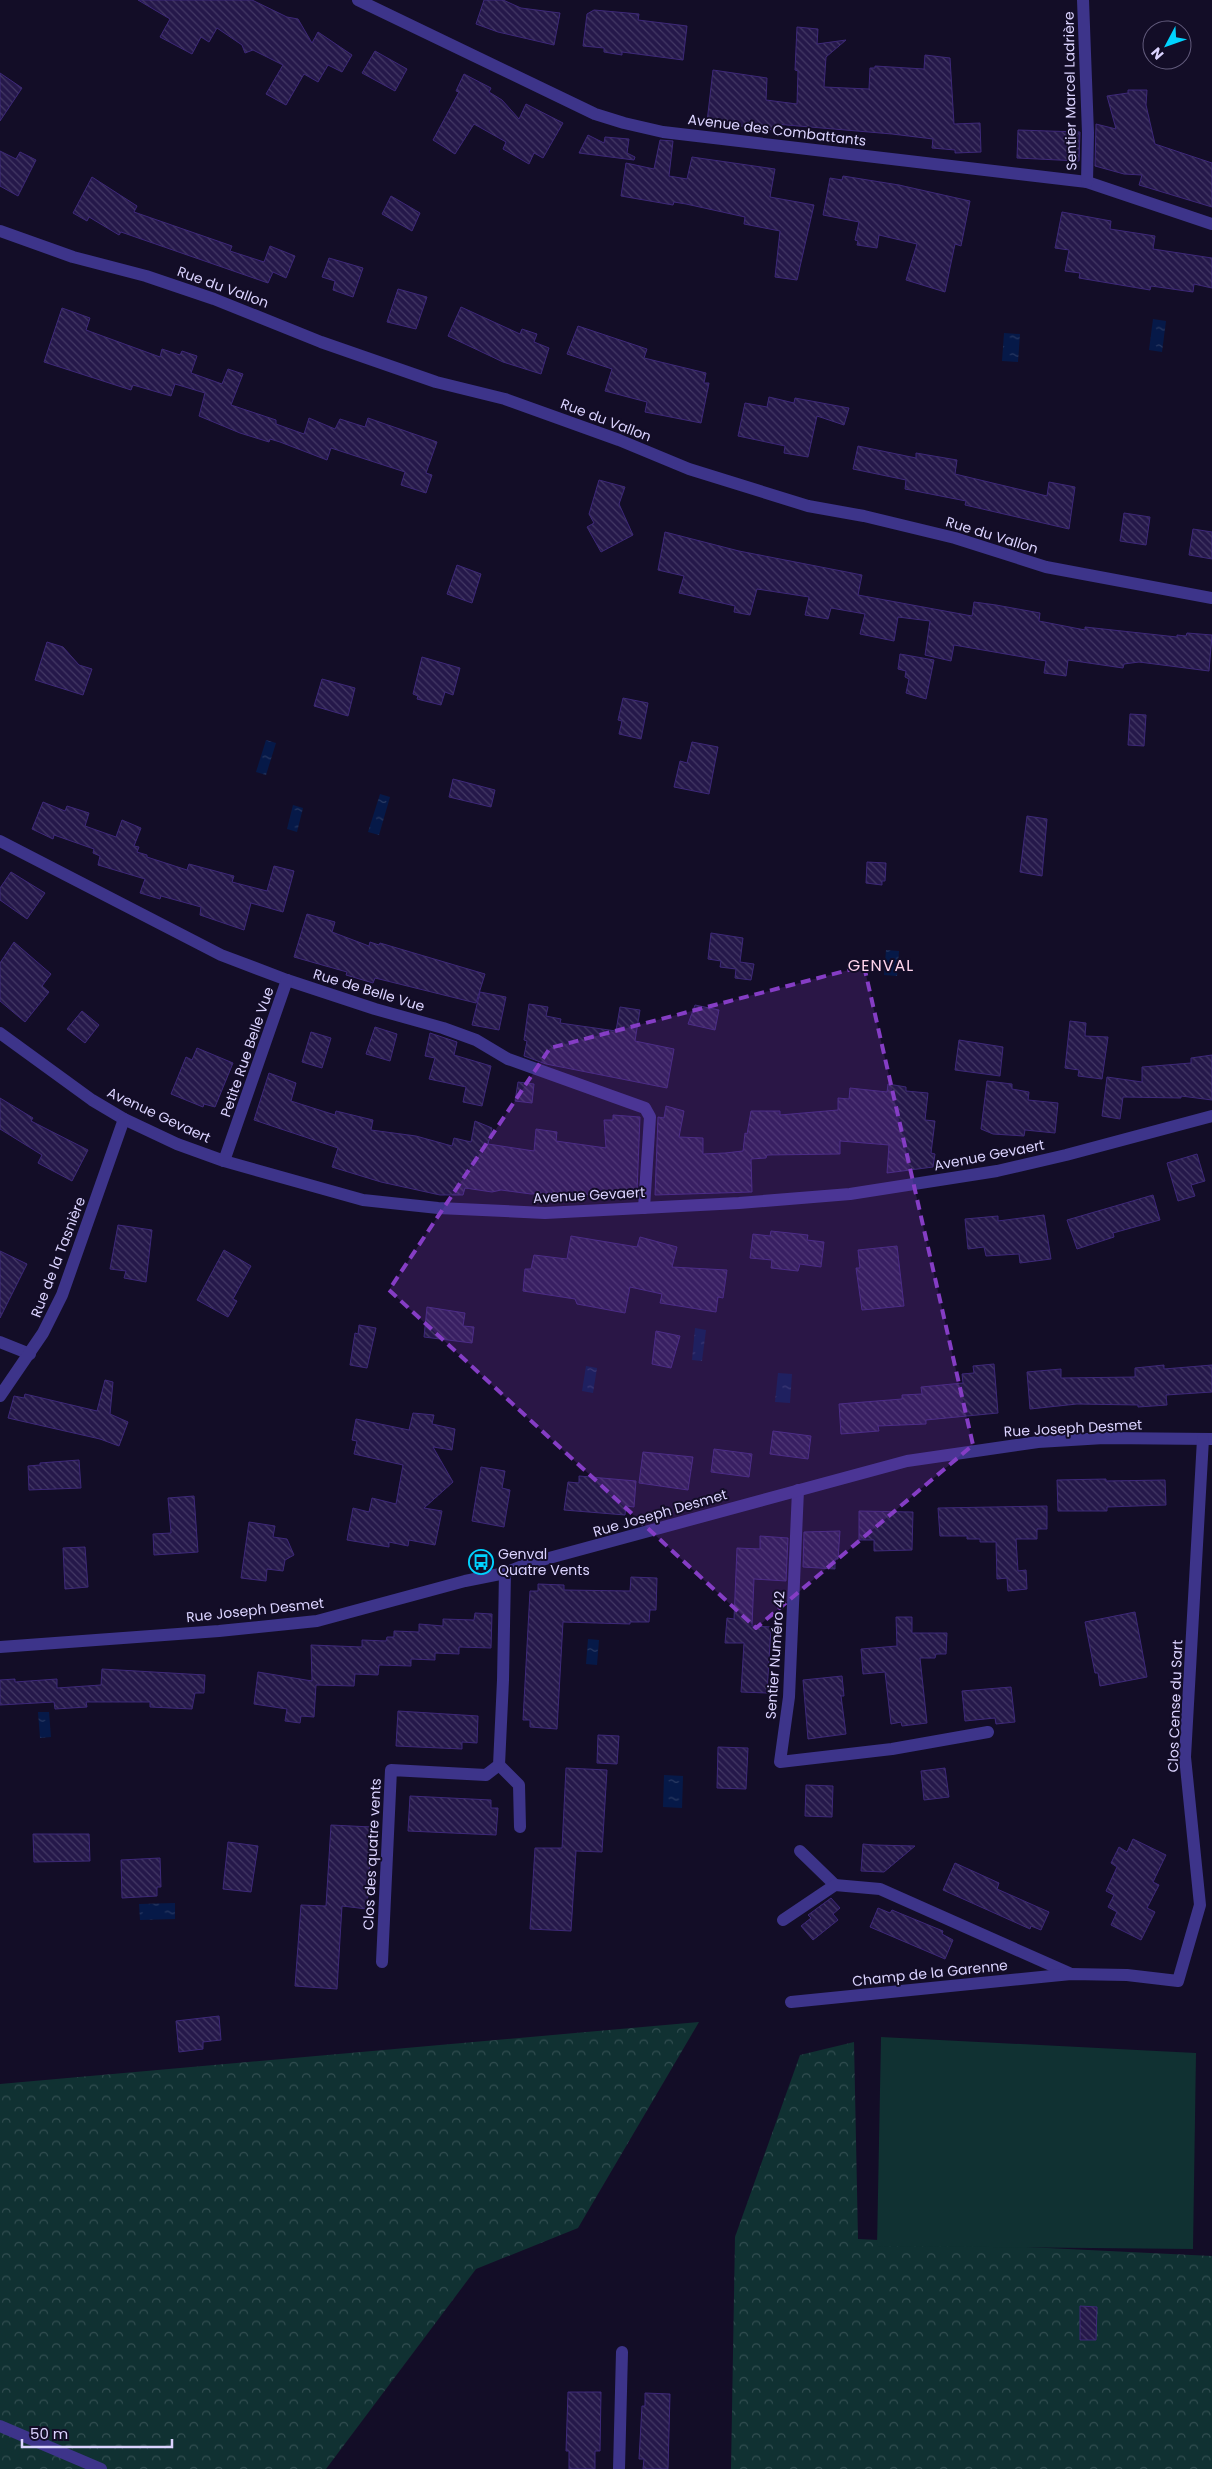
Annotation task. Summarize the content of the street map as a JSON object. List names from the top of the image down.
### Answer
{
  "streets": {
    "street": [
      "Sentier Marcel Ladrière",
      "Avenue des Combattants",
      "Rue du Vallon",
      "Rue de Belle Vue",
      "Petite Rue Belle Vue",
      "Avenue Gevaert",
      "Rue de la Tasnière",
      "Rue Joseph Desmet",
      "Sentier Numéro 42",
      "Clos Cense du Sart",
      "Clos des quatre vents",
      "Champ de la Garenne"
    ]
  },
  "crossings": [
    ["Sentier Marcel Ladrière", "Avenue des Combattants"],
    ["Rue de Belle Vue", "Petite Rue Belle Vue"],
    ["Rue de Belle Vue", "Avenue Gevaert"],
    ["Petite Rue Belle Vue", "Avenue Gevaert"],
    ["Avenue Gevaert", "Rue de la Tasnière"],
    ["Rue Joseph Desmet", "Sentier Numéro 42"],
    ["Rue Joseph Desmet", "Clos Cense du Sart"],
    ["Clos Cense du Sart", "Champ de la Garenne"]
  ],
  "districts": ["GENVAL"],
  "places": {
    "bus stop": ["Genval Quatre Vents"]
  },
  "scale_bar": "50 m",
  "north": "bottom left"
}
